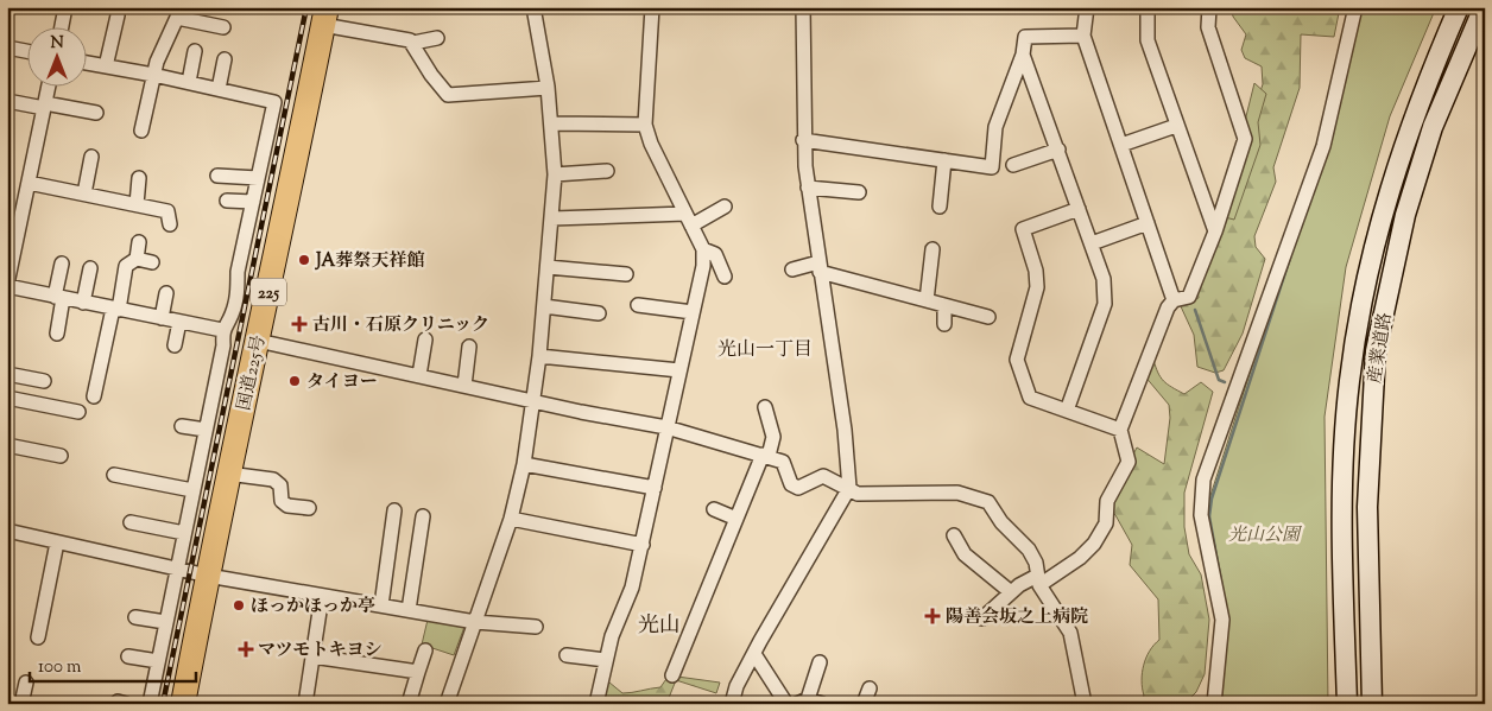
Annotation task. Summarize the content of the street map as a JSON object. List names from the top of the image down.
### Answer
{
  "streets": {
    "highway": ["225", "国道225号"],
    "main road": ["産業道路"]
  },
  "districts": ["光山一丁目", "光山"],
  "parks": ["光山公園"],
  "places": {
    "other": ["JA葬祭天祥館", "タイヨー", "ほっかほっか亭"],
    "health": ["古川・石原クリニック", "陽善会坂之上病院", "マツモトキヨシ"]
  },
  "scale_bar": "100 m",
  "north": "top"
}
